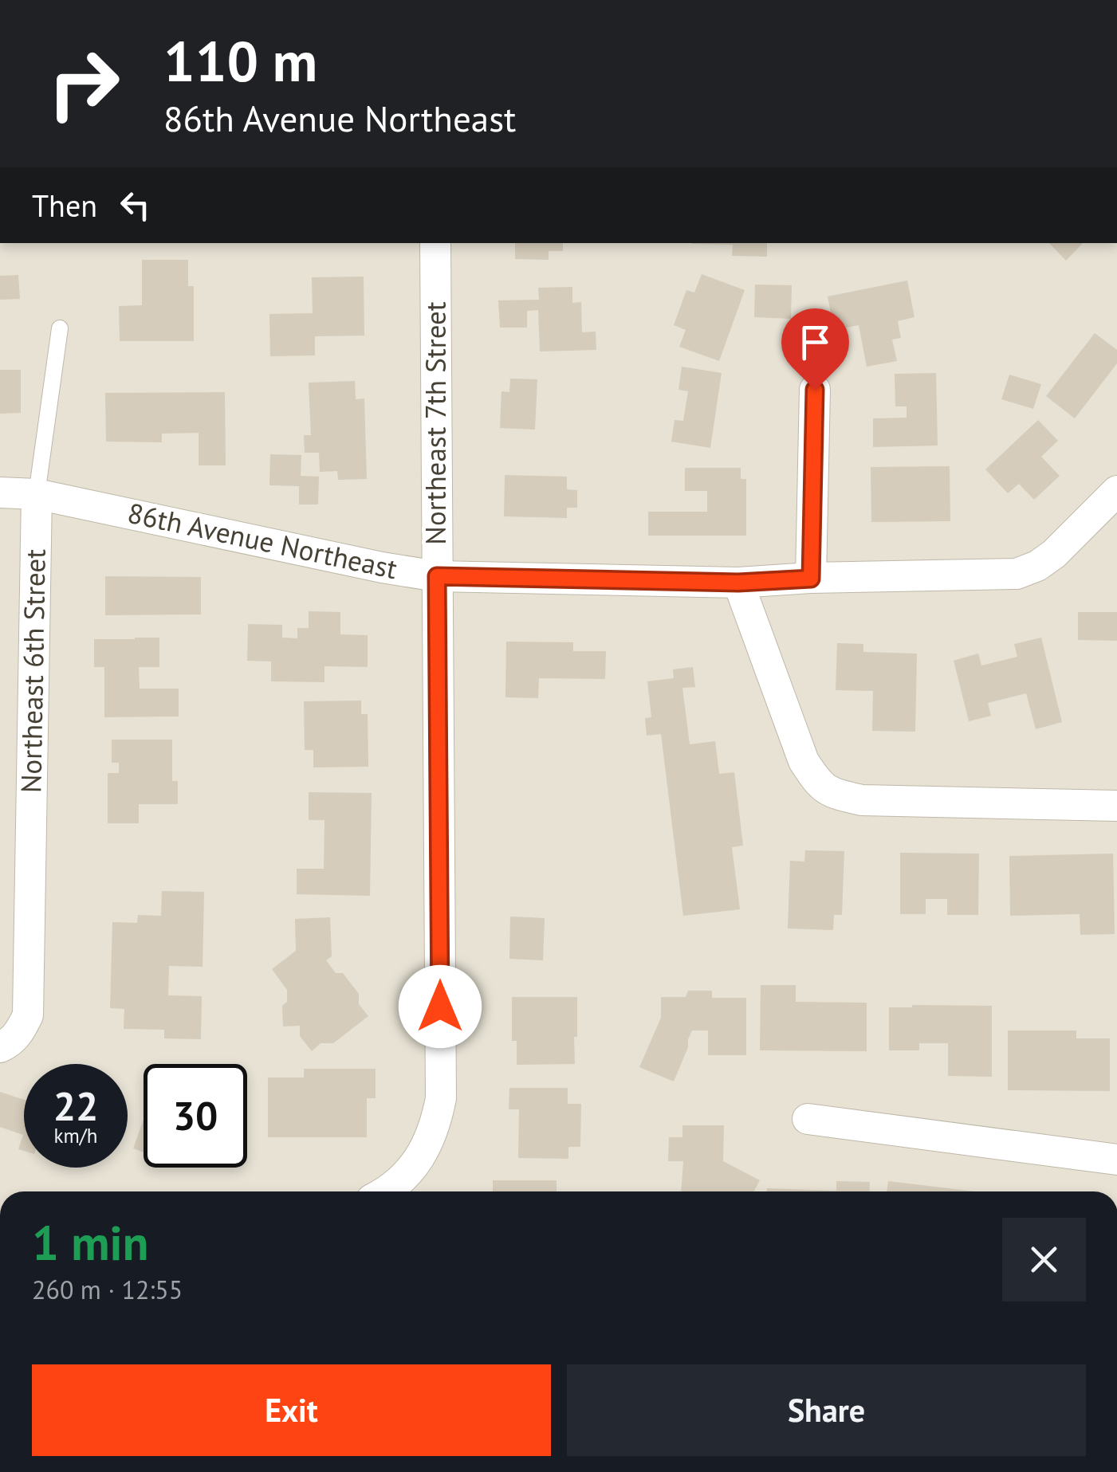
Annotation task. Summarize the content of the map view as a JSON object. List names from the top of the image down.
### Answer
{
  "streets": {
    "street": ["Northeast 7th Street", "86th Avenue Northeast", "Northeast 6th Street"]
  },
  "crossings": [
    ["Northeast 7th Street", "86th Avenue Northeast"],
    ["86th Avenue Northeast", "Northeast 6th Street"]
  ],
  "page": {
    "turn": ["110 m", "86th Avenue Northeast"],
    "then": "Then",
    "speed": "22 km/h",
    "limit": "30",
    "heading": ["1 min", "260 m · 12:55"],
    "buttons": ["Exit", "Share"]
  }
}
